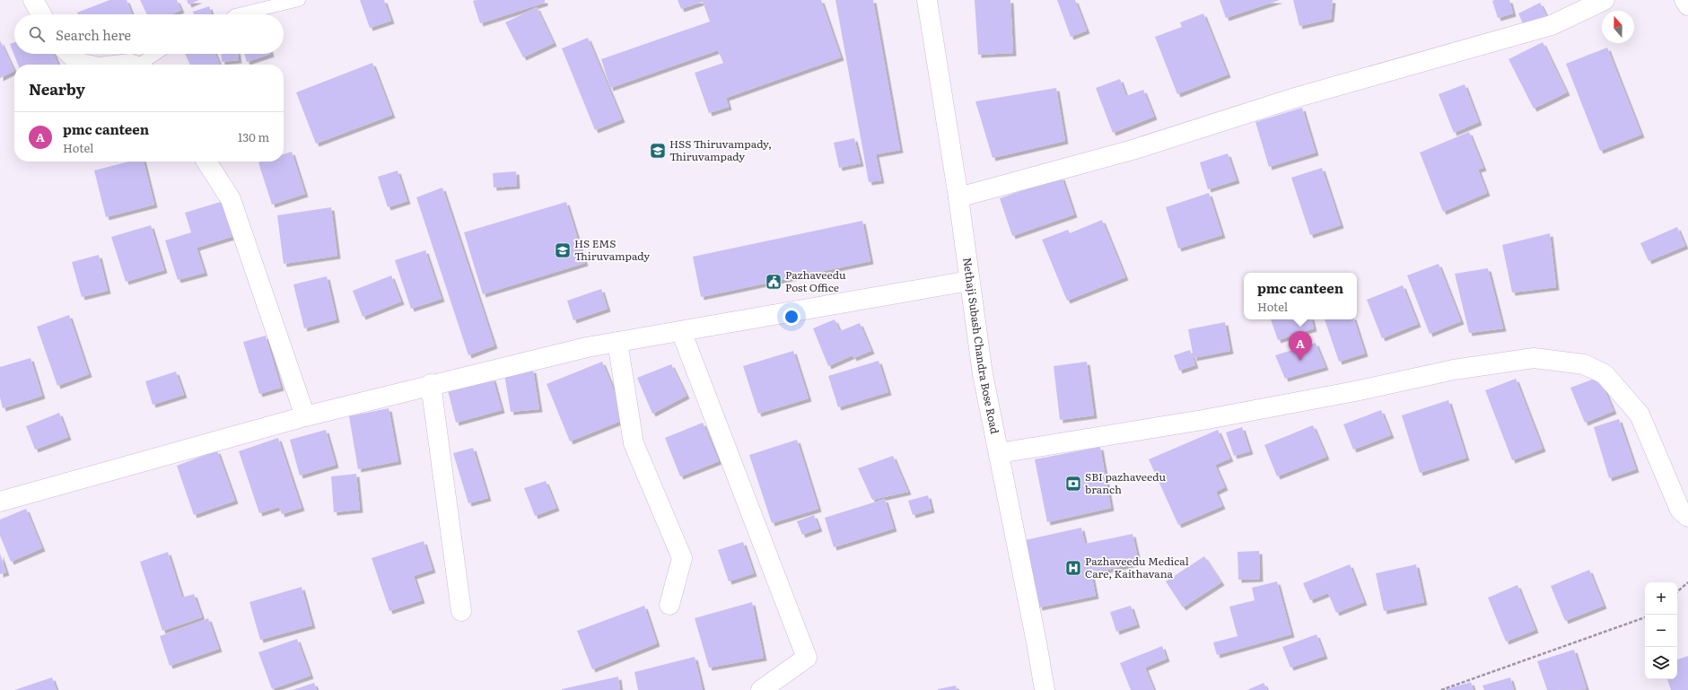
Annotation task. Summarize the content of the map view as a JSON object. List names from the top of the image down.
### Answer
{
  "streets": {
    "street": ["Nethaji Subash Chandra Bose Road"]
  },
  "places": {
    "school or university": ["HSS Thiruvampady, Thiruvampady", "HS EMS Thiruvampady"],
    "public building": ["Pazhaveedu Post Office"],
    "bank": ["SBI pazhaveedu branch"],
    "hospital": ["Pazhaveedu Medical Care, Kaithavana"]
  },
  "north": "top",
  "page": {
    "search": "Search here",
    "heading": "Nearby",
    "list": [
      {
        "mark": "A",
        "name": "pmc canteen",
        "note": "Hotel",
        "value": "130 m"
      }
    ],
    "popup": ["pmc canteen", "Hotel"],
    "pins": "A",
    "map_buttons": ["+", "−"]
  }
}
